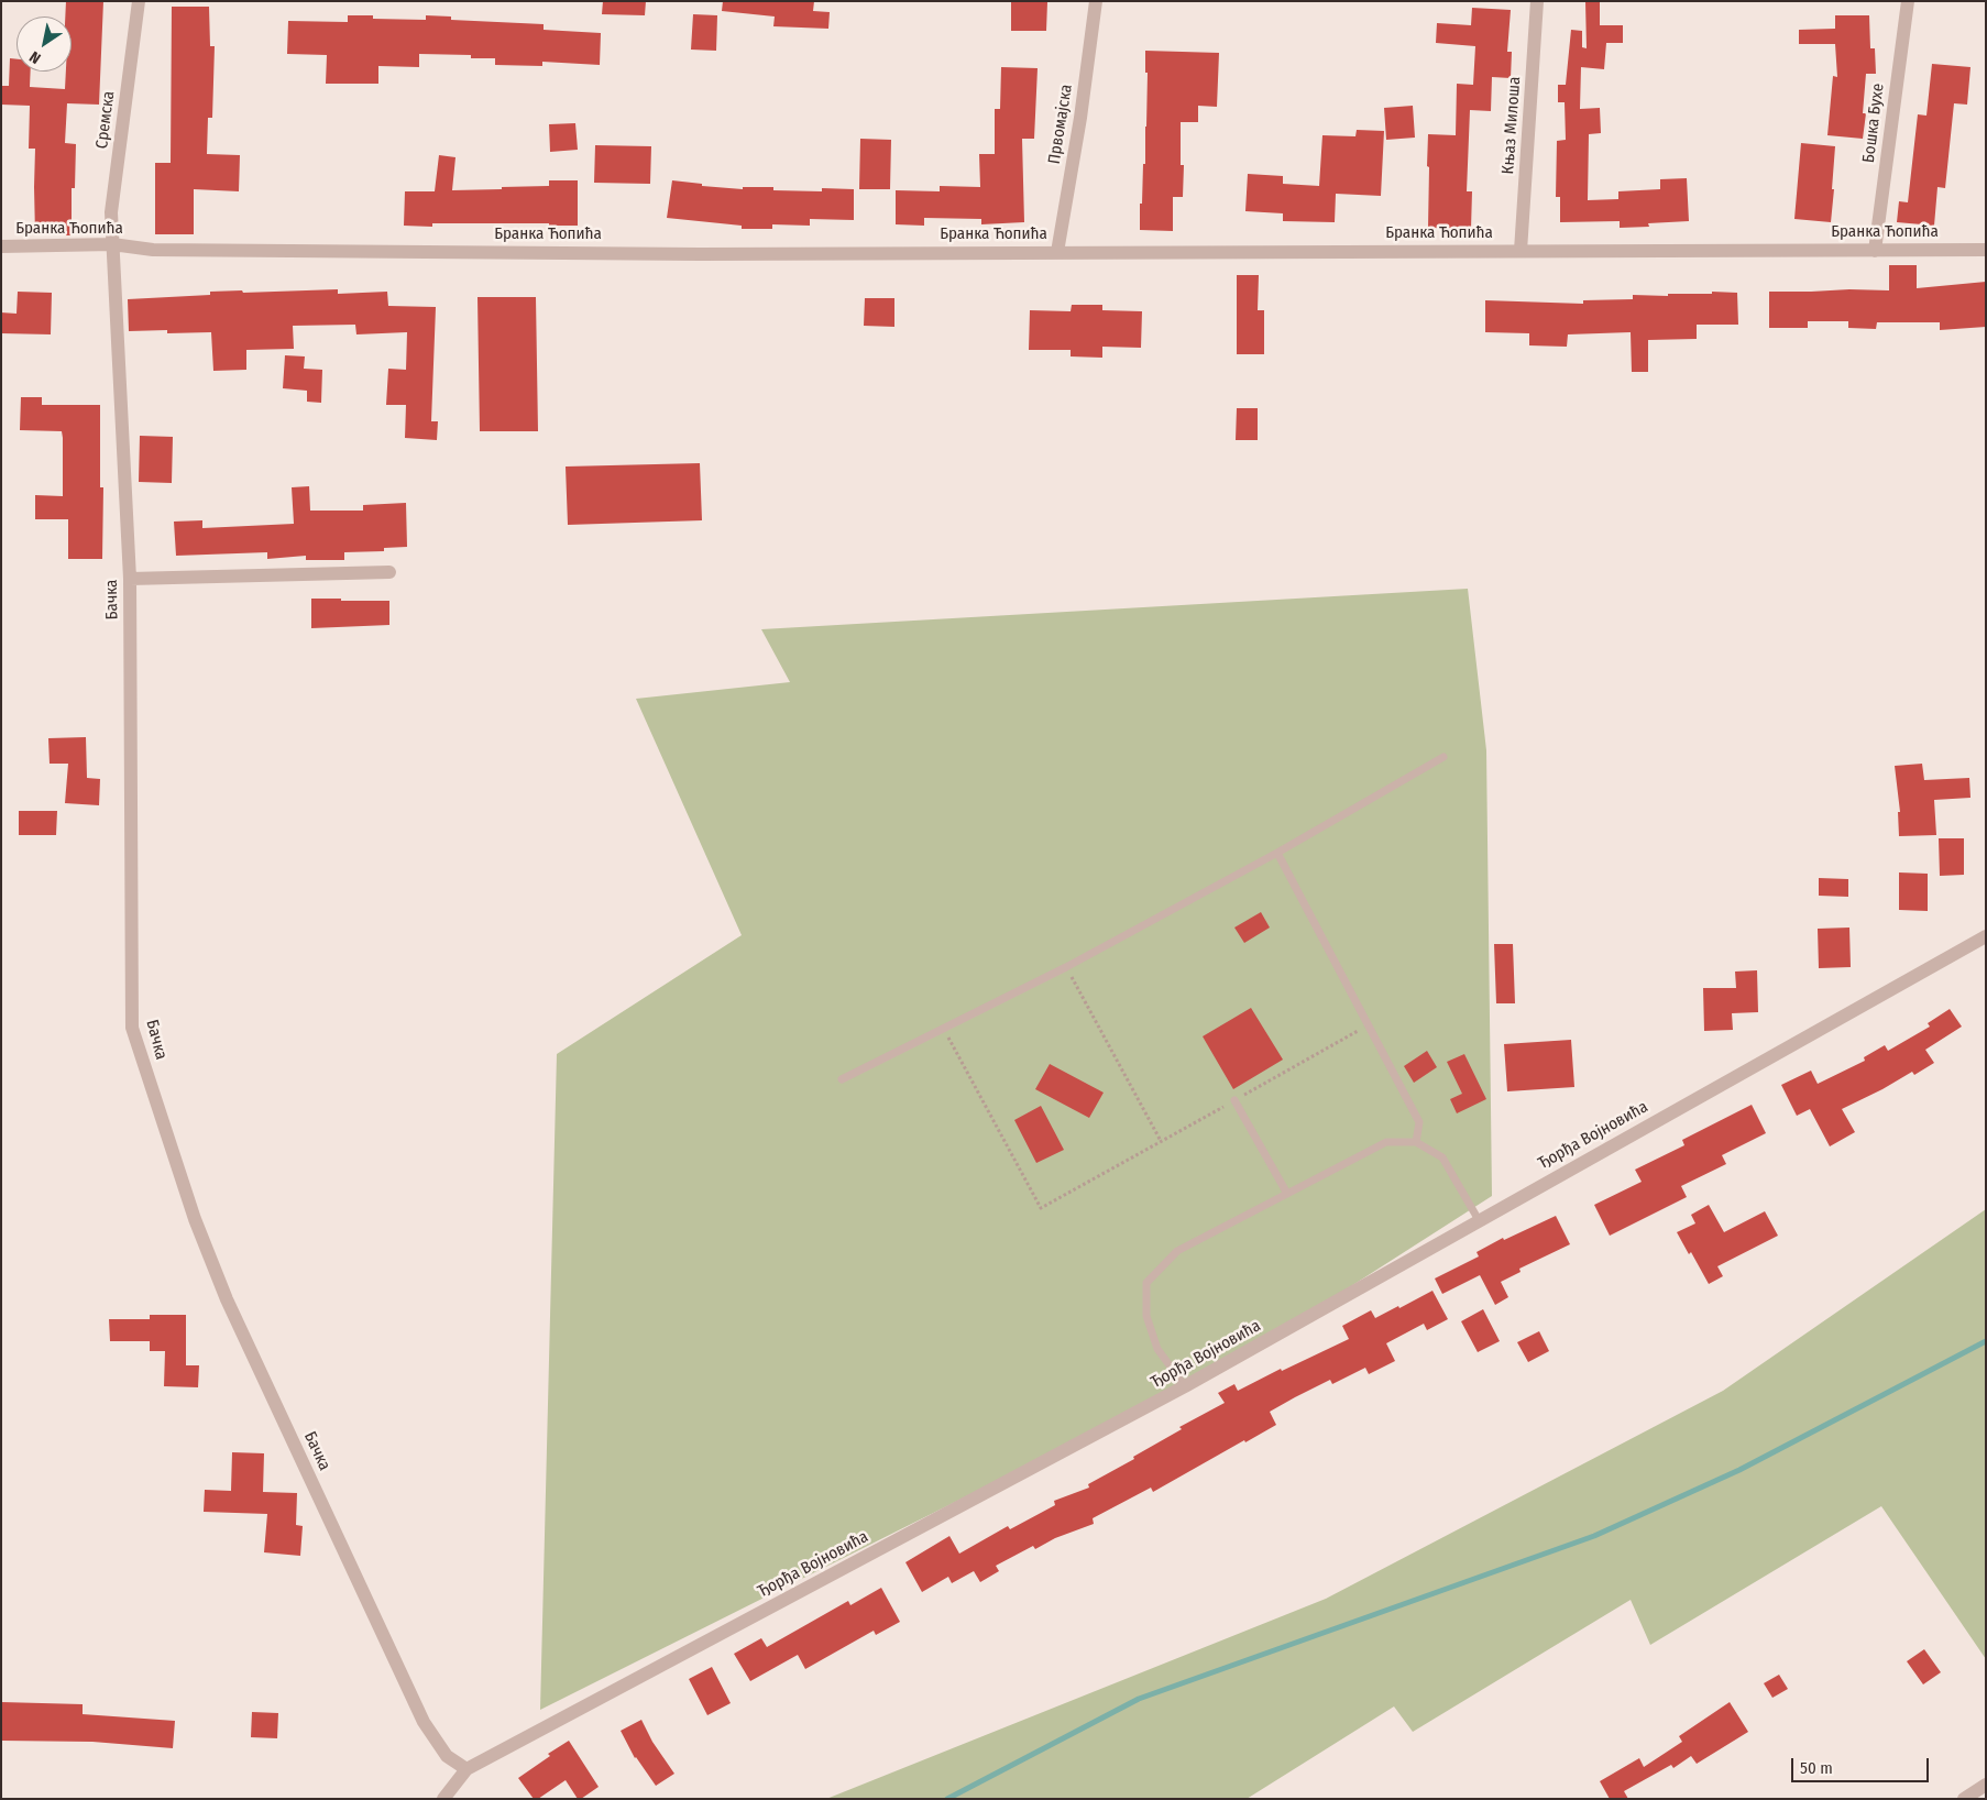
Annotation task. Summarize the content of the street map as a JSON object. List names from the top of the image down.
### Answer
{
  "streets": {
    "street": [
      "Сремска",
      "Бошка Бухе",
      "Првомајска",
      "Књаз Милоша",
      "Бранка Ћопића",
      "Бачка",
      "Ђорђа Војновића"
    ]
  },
  "crossings": [
    ["Сремска", "Бранка Ћопића"],
    ["Сремска", "Бачка"],
    ["Бошка Бухе", "Бранка Ћопића"],
    ["Првомајска", "Бранка Ћопића"],
    ["Књаз Милоша", "Бранка Ћопића"],
    ["Бранка Ћопића", "Бачка"],
    ["Бачка", "Ђорђа Војновића"]
  ],
  "scale_bar": "50 m",
  "north": "bottom left"
}
